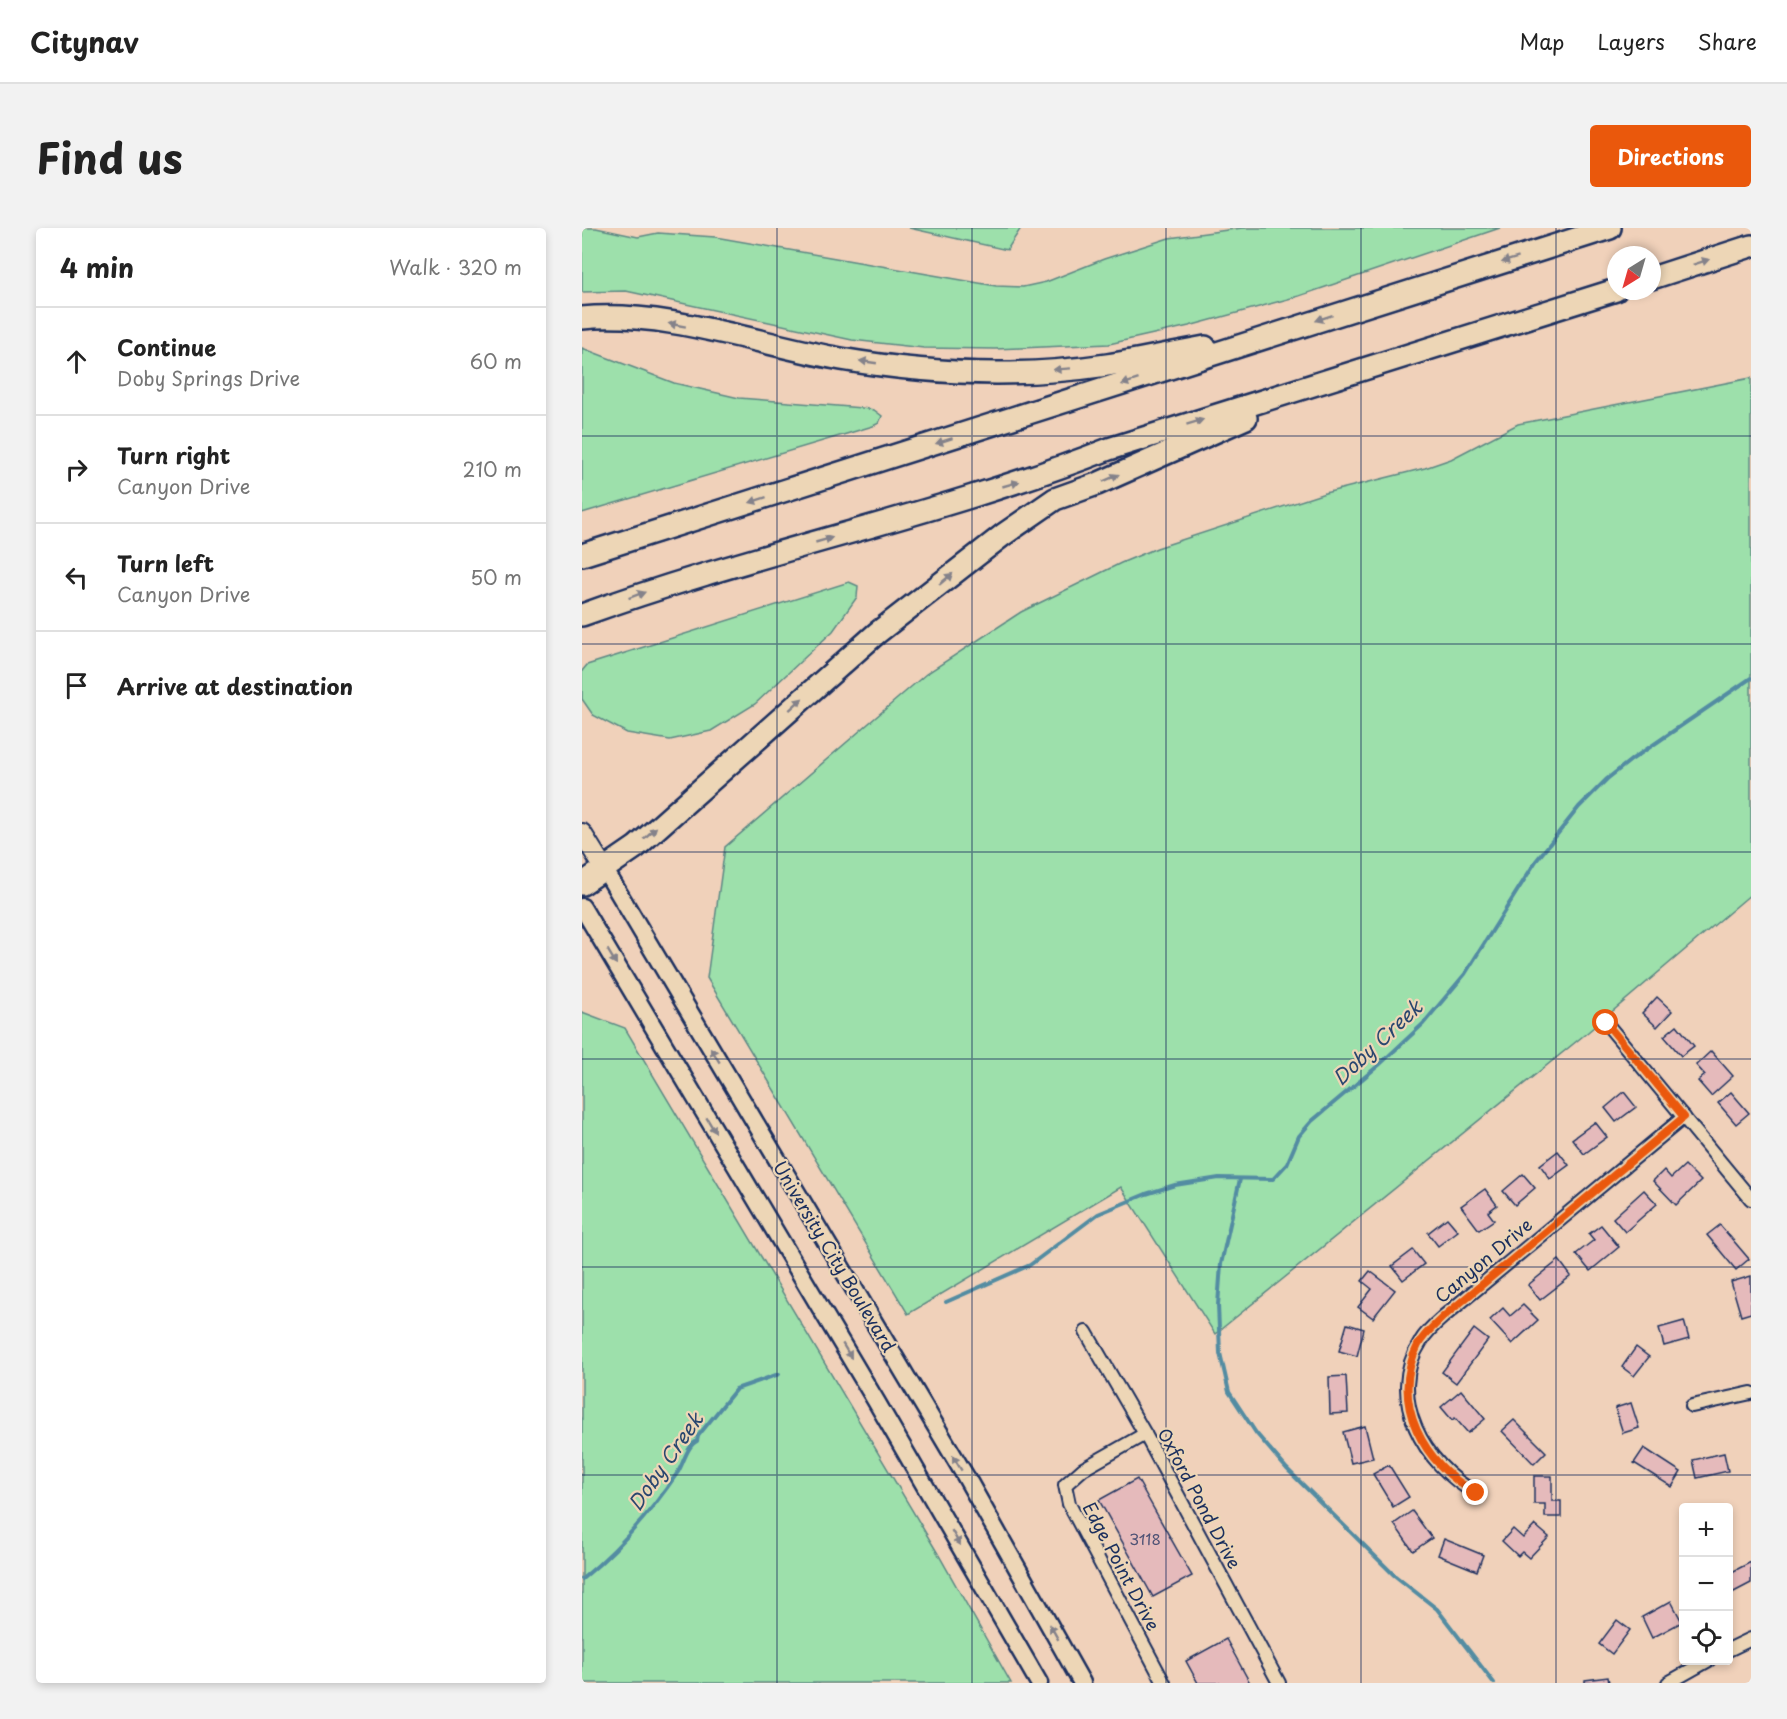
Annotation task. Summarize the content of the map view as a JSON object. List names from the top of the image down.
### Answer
{
  "streets": {
    "main road": ["University City Boulevard"],
    "street": ["Canyon Drive", "Oxford Pond Drive", "Edge Point Drive"]
  },
  "crossings": [
    ["Oxford Pond Drive", "Edge Point Drive"]
  ],
  "water": ["Doby Creek"],
  "house_numbers": ["3118"],
  "north": "bottom left",
  "page": {
    "header": "Citynav",
    "nav": ["Map", "Layers", "Share"],
    "title": "Find us",
    "buttons": "Directions",
    "heading": ["4 min", "Walk · 320 m"],
    "list": [
      ["Continue", "Doby Springs Drive", "60 m"],
      ["Turn right", "Canyon Drive", "210 m"],
      ["Turn left", "Canyon Drive", "50 m"],
      "Arrive at destination"
    ],
    "map_buttons": ["+", "−"]
  }
}
